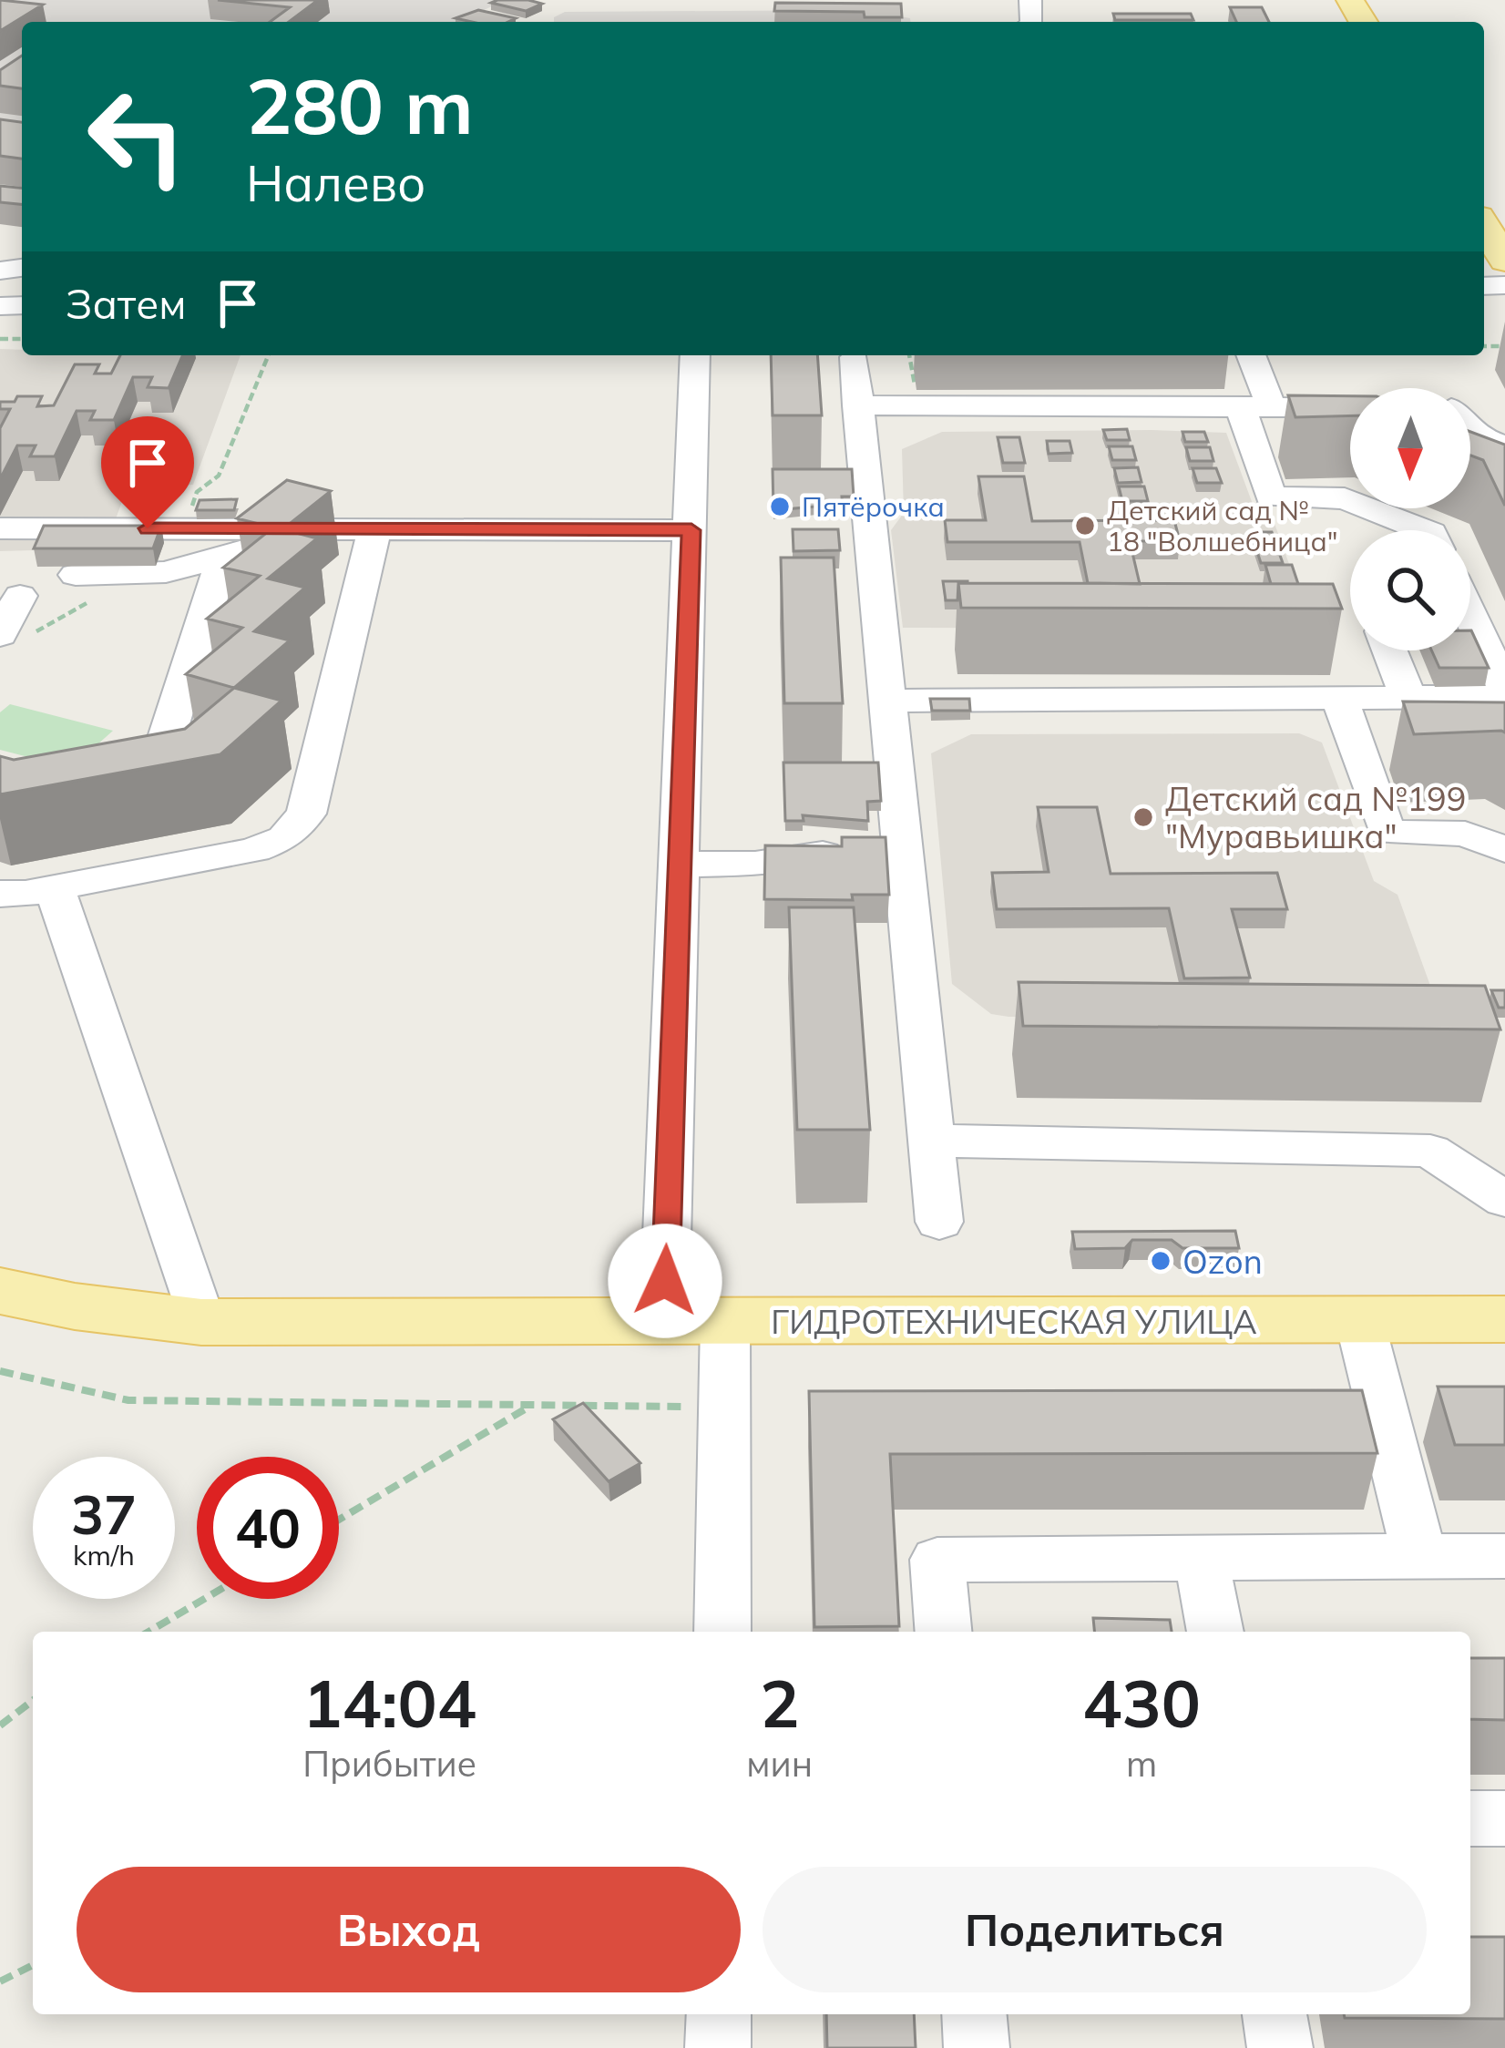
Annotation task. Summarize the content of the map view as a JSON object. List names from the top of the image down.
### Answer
{
  "streets": {
    "main road": ["ГИДРОТЕХНИЧЕСКАЯ УЛИЦА"]
  },
  "places": [
    "Пятёрочка",
    "Детский сад № 18 \"Волшебница\"",
    "Детский сад №199 \"Муравьишка\"",
    "Ozon"
  ],
  "north": "bottom",
  "page": {
    "turn": ["280 m", "Налево"],
    "then": "Затем",
    "speed": "37 km/h",
    "limit": "40",
    "eta": [
      "14:04",
      "Прибытие",
      "2",
      "мин",
      "430",
      "m"
    ],
    "buttons": ["Выход", "Поделиться"]
  }
}
